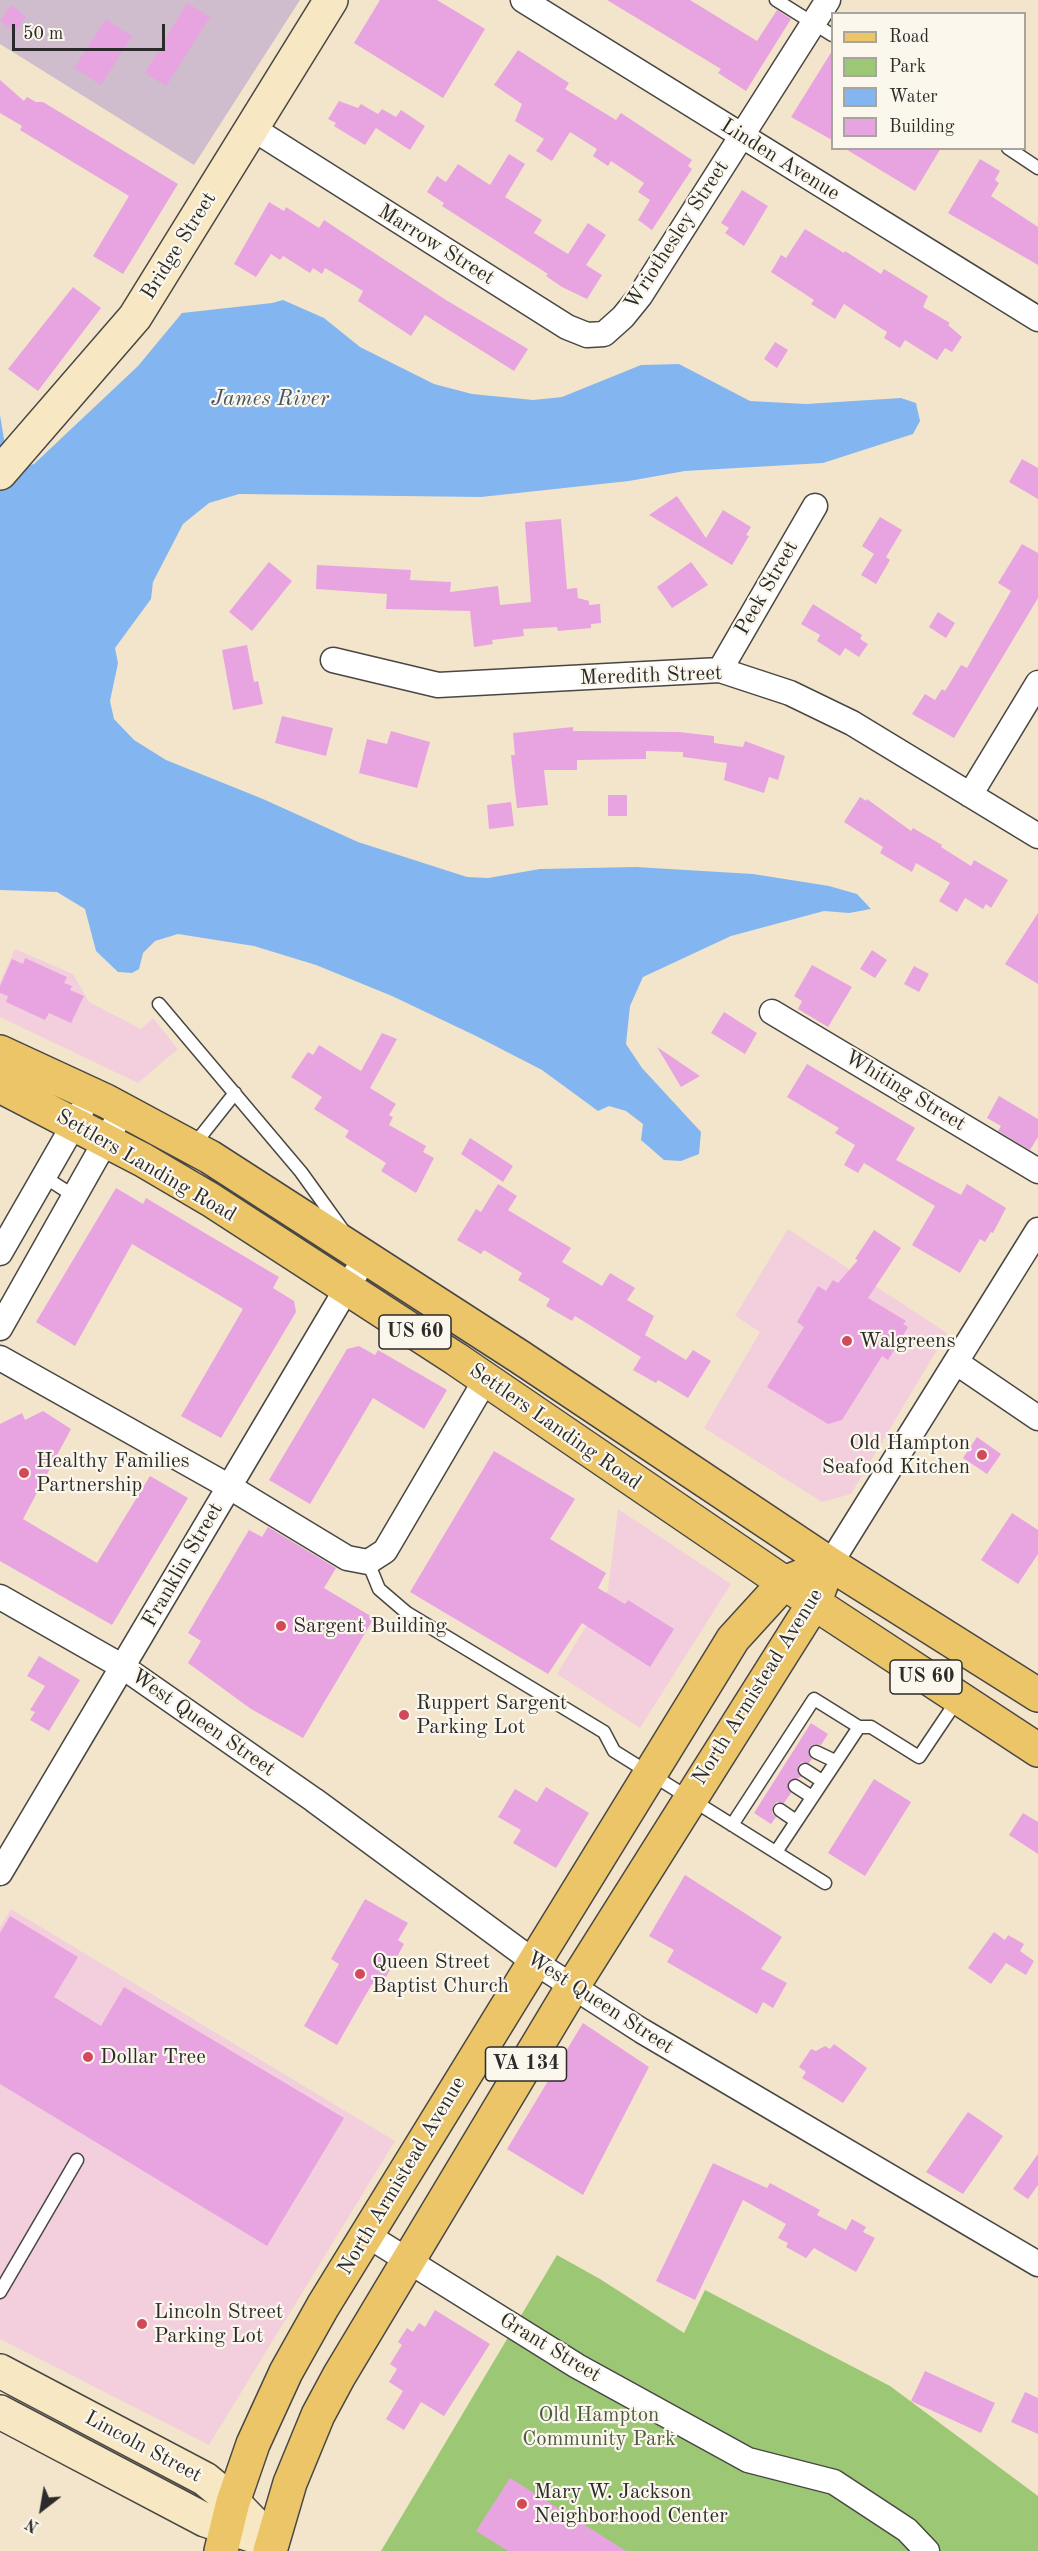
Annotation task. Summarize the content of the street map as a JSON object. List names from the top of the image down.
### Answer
{
  "streets": {
    "main road": [
      "Settlers Landing Road",
      "US 60",
      "North Armistead Avenue",
      "VA 134"
    ],
    "street": [
      "Linden Avenue",
      "Wriothesley Street",
      "Marrow Street",
      "Bridge Street",
      "Peek Street",
      "Meredith Street",
      "Whiting Street",
      "Franklin Street",
      "West Queen Street",
      "Grant Street",
      "Lincoln Street"
    ]
  },
  "crossings": [
    ["Linden Avenue", "Wriothesley Street"],
    ["Wriothesley Street", "Marrow Street"],
    ["Marrow Street", "Bridge Street"],
    ["Peek Street", "Meredith Street"],
    ["Settlers Landing Road", "Franklin Street"],
    ["Settlers Landing Road", "North Armistead Avenue"],
    ["Franklin Street", "West Queen Street"],
    ["North Armistead Avenue", "West Queen Street"],
    ["North Armistead Avenue", "Grant Street"],
    ["North Armistead Avenue", "Lincoln Street"]
  ],
  "water": ["James River"],
  "parks": ["Old Hampton Community Park"],
  "places": [
    "Walgreens",
    "Old Hampton Seafood Kitchen",
    "Healthy Families Partnership",
    "Sargent Building",
    "Ruppert Sargent Parking Lot",
    "Queen Street Baptist Church",
    "Dollar Tree",
    "Lincoln Street Parking Lot",
    "Mary W. Jackson Neighborhood Center"
  ],
  "legend": [
    "Road",
    "Park",
    "Water",
    "Building"
  ],
  "scale_bar": "50 m",
  "north": "bottom left"
}
